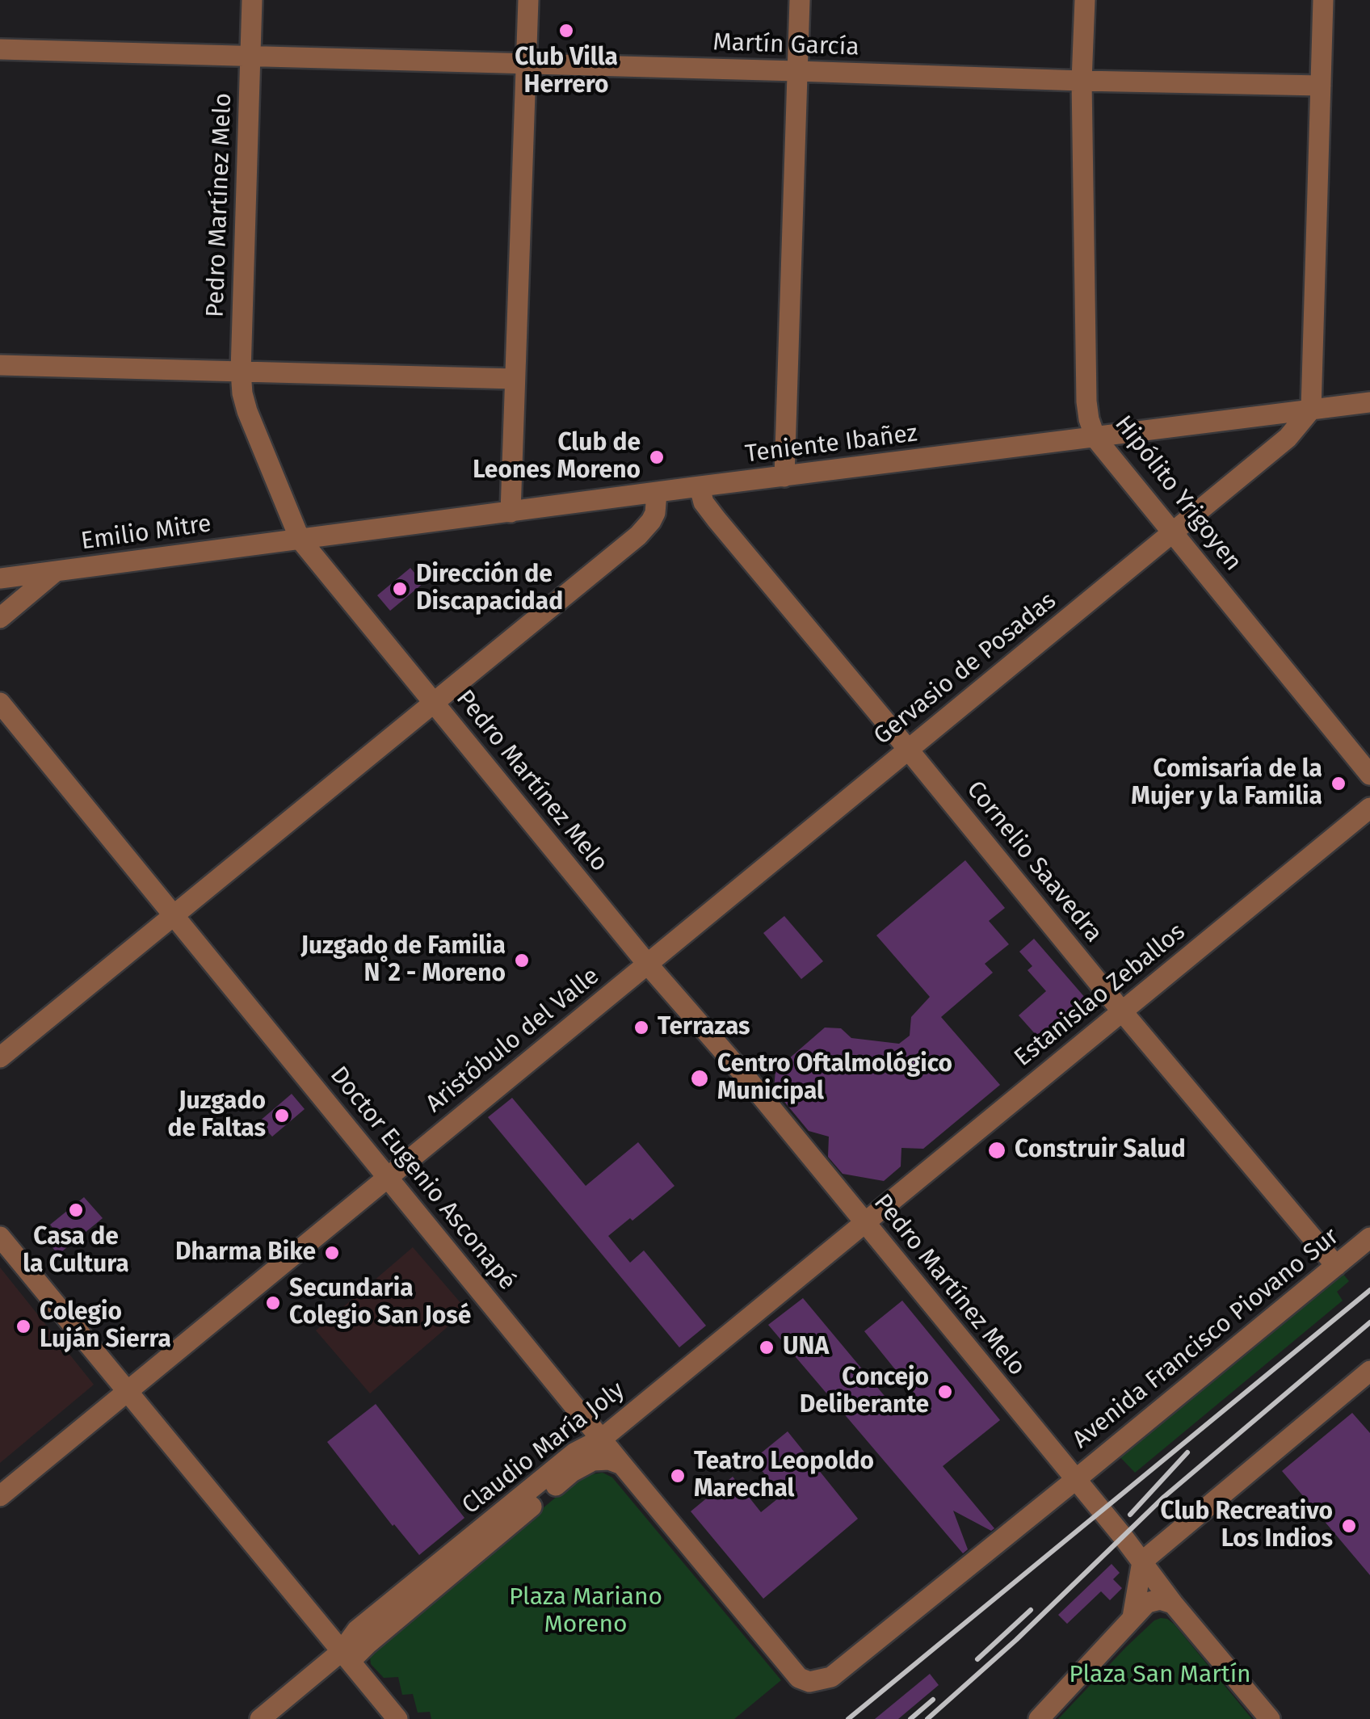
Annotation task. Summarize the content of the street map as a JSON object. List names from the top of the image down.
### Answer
{
  "streets": {
    "street": [
      "Martín García",
      "Pedro Martínez Melo",
      "Teniente Ibañez",
      "Hipólito Yrigoyen",
      "Emilio Mitre",
      "Gervasio de Posadas",
      "Cornelio Saavedra",
      "Estanislao Zeballos",
      "Aristóbulo del Valle",
      "Doctor Eugenio Asconapé",
      "Avenida Francisco Piovano Sur",
      "Claudio María Joly"
    ]
  },
  "crossings": [
    ["Martín García", "Pedro Martínez Melo"],
    ["Martín García", "Hipólito Yrigoyen"],
    ["Pedro Martínez Melo", "Teniente Ibañez"],
    ["Pedro Martínez Melo", "Emilio Mitre"],
    ["Pedro Martínez Melo", "Gervasio de Posadas"],
    ["Pedro Martínez Melo", "Estanislao Zeballos"],
    ["Pedro Martínez Melo", "Aristóbulo del Valle"],
    ["Pedro Martínez Melo", "Avenida Francisco Piovano Sur"],
    ["Pedro Martínez Melo", "Claudio María Joly"],
    ["Teniente Ibañez", "Hipólito Yrigoyen"],
    ["Teniente Ibañez", "Emilio Mitre"],
    ["Teniente Ibañez", "Gervasio de Posadas"],
    ["Teniente Ibañez", "Cornelio Saavedra"],
    ["Hipólito Yrigoyen", "Gervasio de Posadas"],
    ["Gervasio de Posadas", "Cornelio Saavedra"],
    ["Gervasio de Posadas", "Aristóbulo del Valle"],
    ["Cornelio Saavedra", "Estanislao Zeballos"],
    ["Cornelio Saavedra", "Avenida Francisco Piovano Sur"],
    ["Estanislao Zeballos", "Claudio María Joly"],
    ["Aristóbulo del Valle", "Doctor Eugenio Asconapé"],
    ["Doctor Eugenio Asconapé", "Avenida Francisco Piovano Sur"],
    ["Doctor Eugenio Asconapé", "Claudio María Joly"]
  ],
  "parks": ["Plaza Mariano Moreno", "Plaza San Martín"],
  "places": [
    "Club Villa Herrero",
    "Club de Leones Moreno",
    "Dirección de Discapacidad",
    "Comisaría de la Mujer y la Familia",
    "Juzgado de Familia N˚2 - Moreno",
    "Terrazas",
    "Centro Oftalmológico Municipal",
    "Juzgado de Faltas",
    "Construir Salud",
    "Casa de la Cultura",
    "Dharma Bike",
    "Secundaria Colegio San José",
    "Colegio Luján Sierra",
    "UNA",
    "Concejo Deliberante",
    "Teatro Leopoldo Marechal",
    "Club Recreativo Los Indios"
  ]
}
